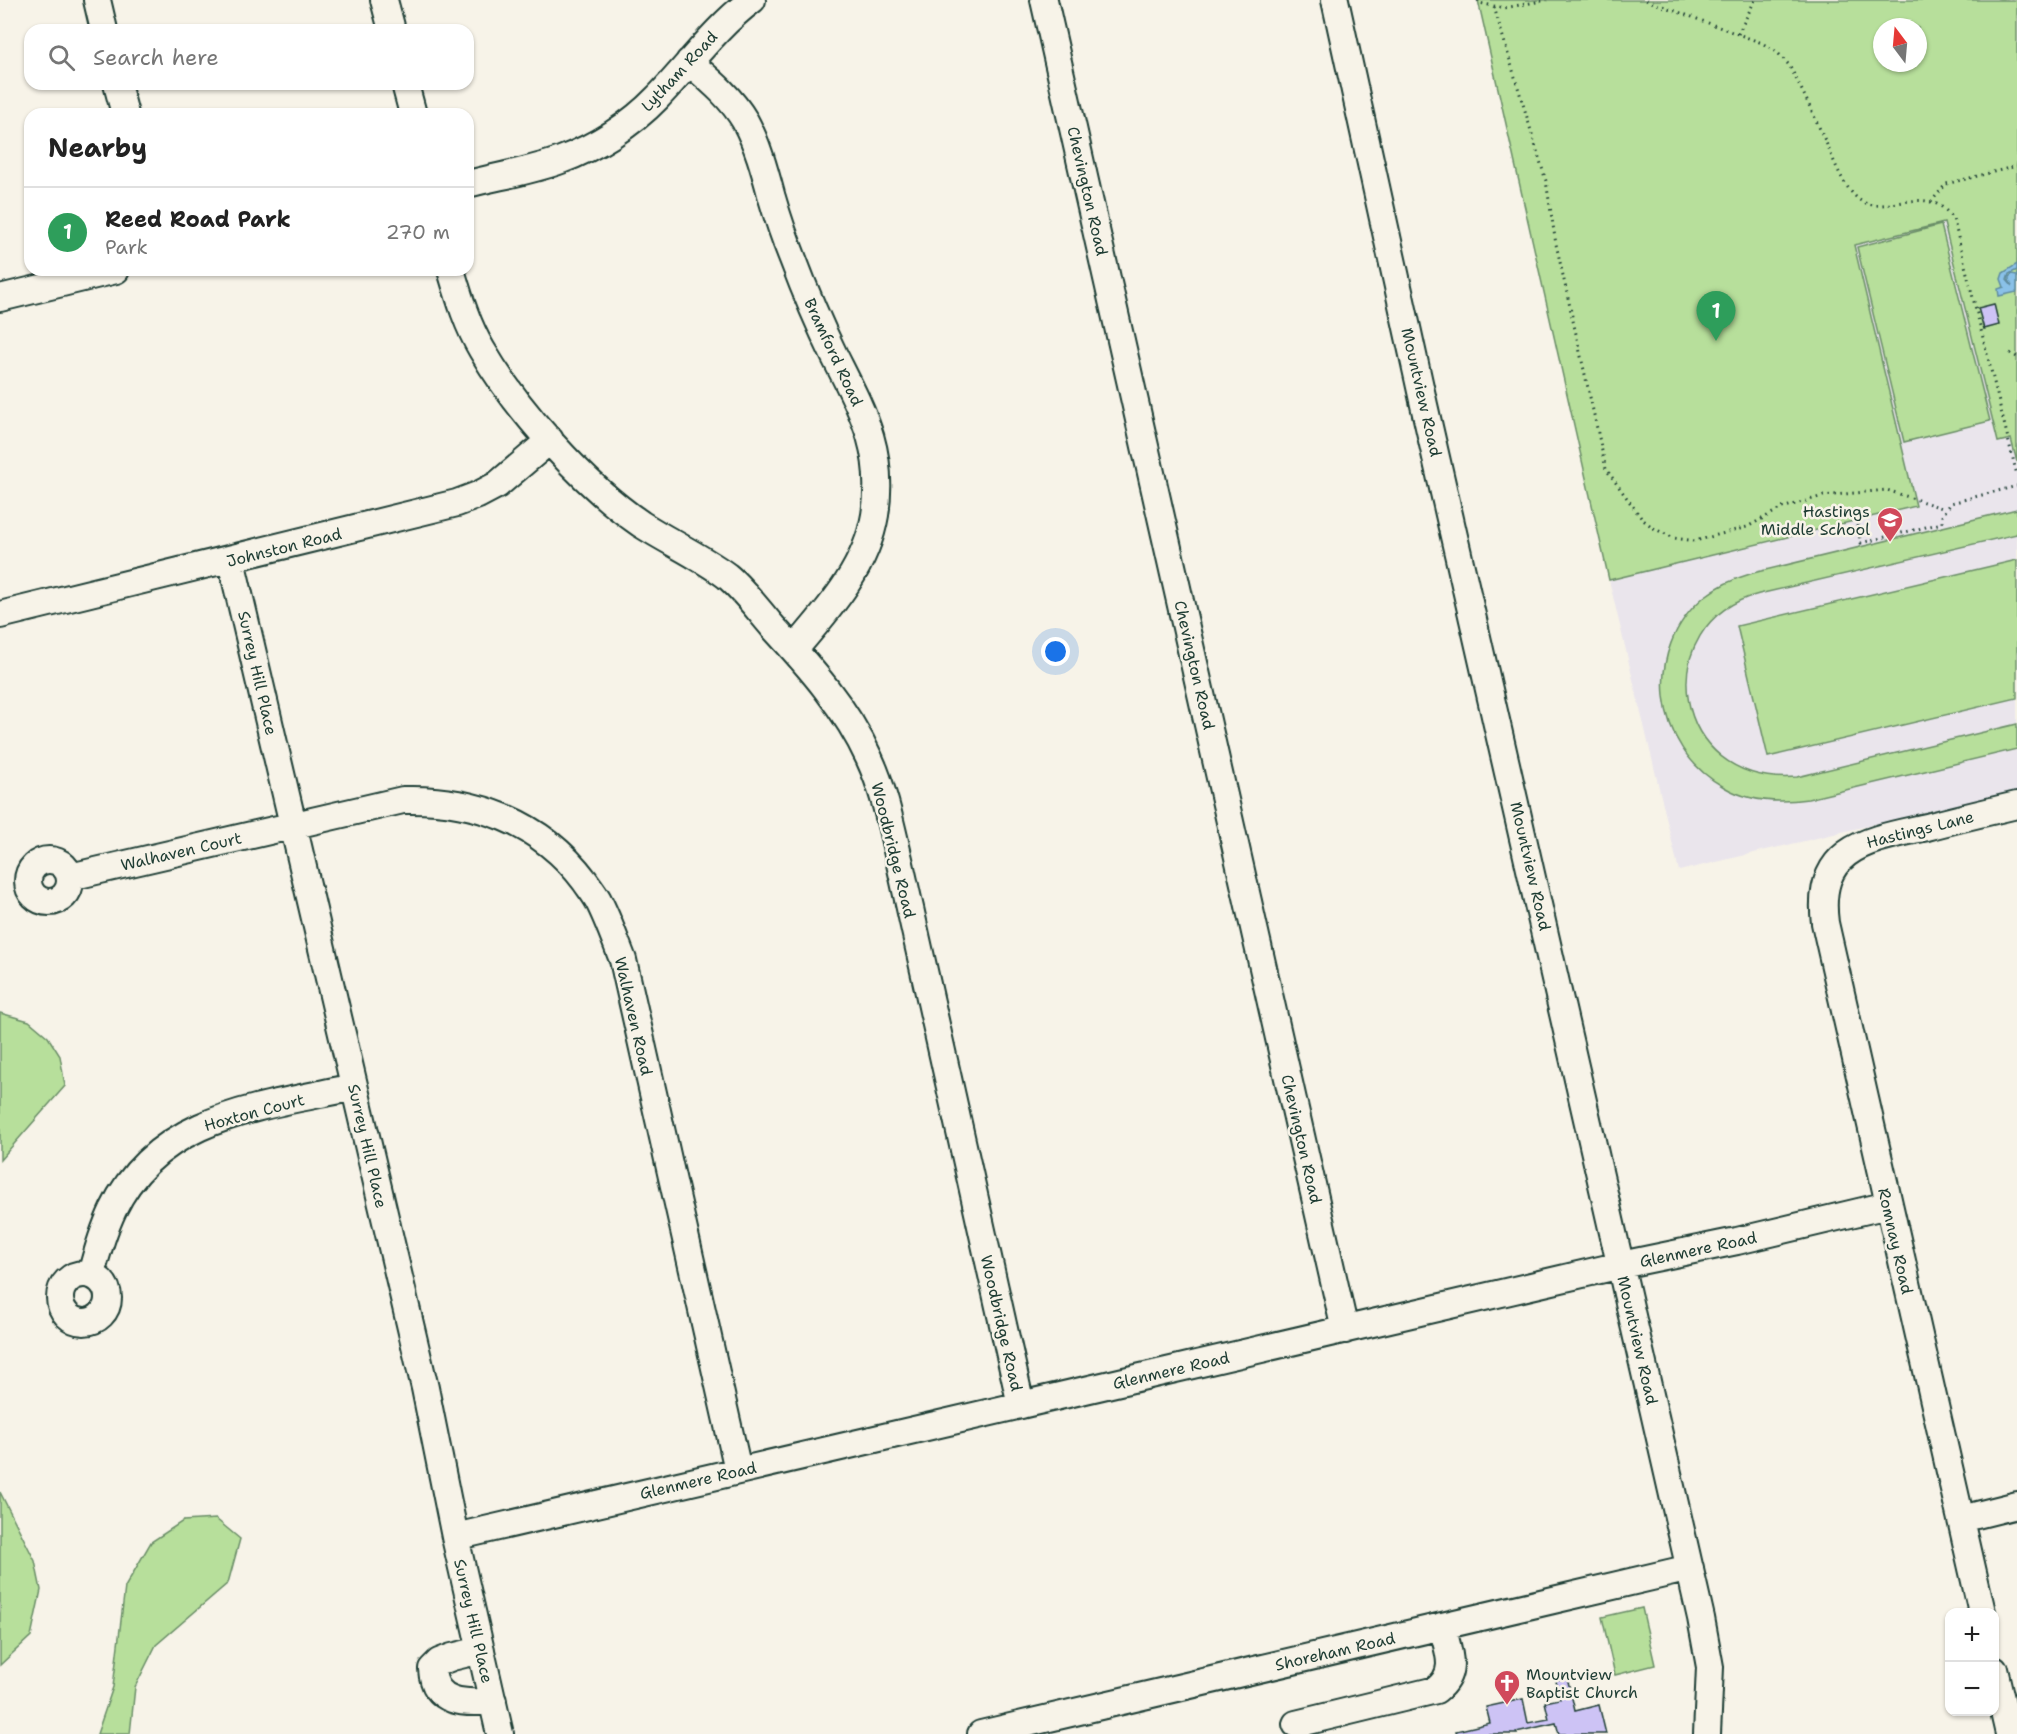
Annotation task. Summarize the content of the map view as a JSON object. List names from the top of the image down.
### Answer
{
  "streets": {
    "street": [
      "Lytham Road",
      "Chevington Road",
      "Bramford Road",
      "Mountview Road",
      "Johnston Road",
      "Surrey Hill Place",
      "Hastings Lane",
      "Woodbridge Road",
      "Walhaven Court",
      "Walhaven Road",
      "Hoxton Court",
      "Romnay Road",
      "Glenmere Road",
      "Shoreham Road"
    ]
  },
  "crossings": [
    ["Lytham Road", "Bramford Road"],
    ["Chevington Road", "Glenmere Road"],
    ["Bramford Road", "Woodbridge Road"],
    ["Mountview Road", "Glenmere Road"],
    ["Mountview Road", "Shoreham Road"],
    ["Johnston Road", "Surrey Hill Place"],
    ["Johnston Road", "Woodbridge Road"],
    ["Surrey Hill Place", "Walhaven Court"],
    ["Surrey Hill Place", "Walhaven Road"],
    ["Surrey Hill Place", "Hoxton Court"],
    ["Surrey Hill Place", "Glenmere Road"],
    ["Hastings Lane", "Romnay Road"],
    ["Woodbridge Road", "Glenmere Road"],
    ["Walhaven Court", "Walhaven Road"],
    ["Walhaven Road", "Glenmere Road"],
    ["Romnay Road", "Glenmere Road"]
  ],
  "places": {
    "school or university": ["Hastings Middle School"],
    "church": ["Mountview Baptist Church"]
  },
  "north": "top",
  "page": {
    "search": "Search here",
    "heading": "Nearby",
    "list": [
      {
        "mark": "1",
        "name": "Reed Road Park",
        "note": "Park",
        "value": "270 m"
      }
    ],
    "pins": "1",
    "map_buttons": ["+", "−"]
  }
}
